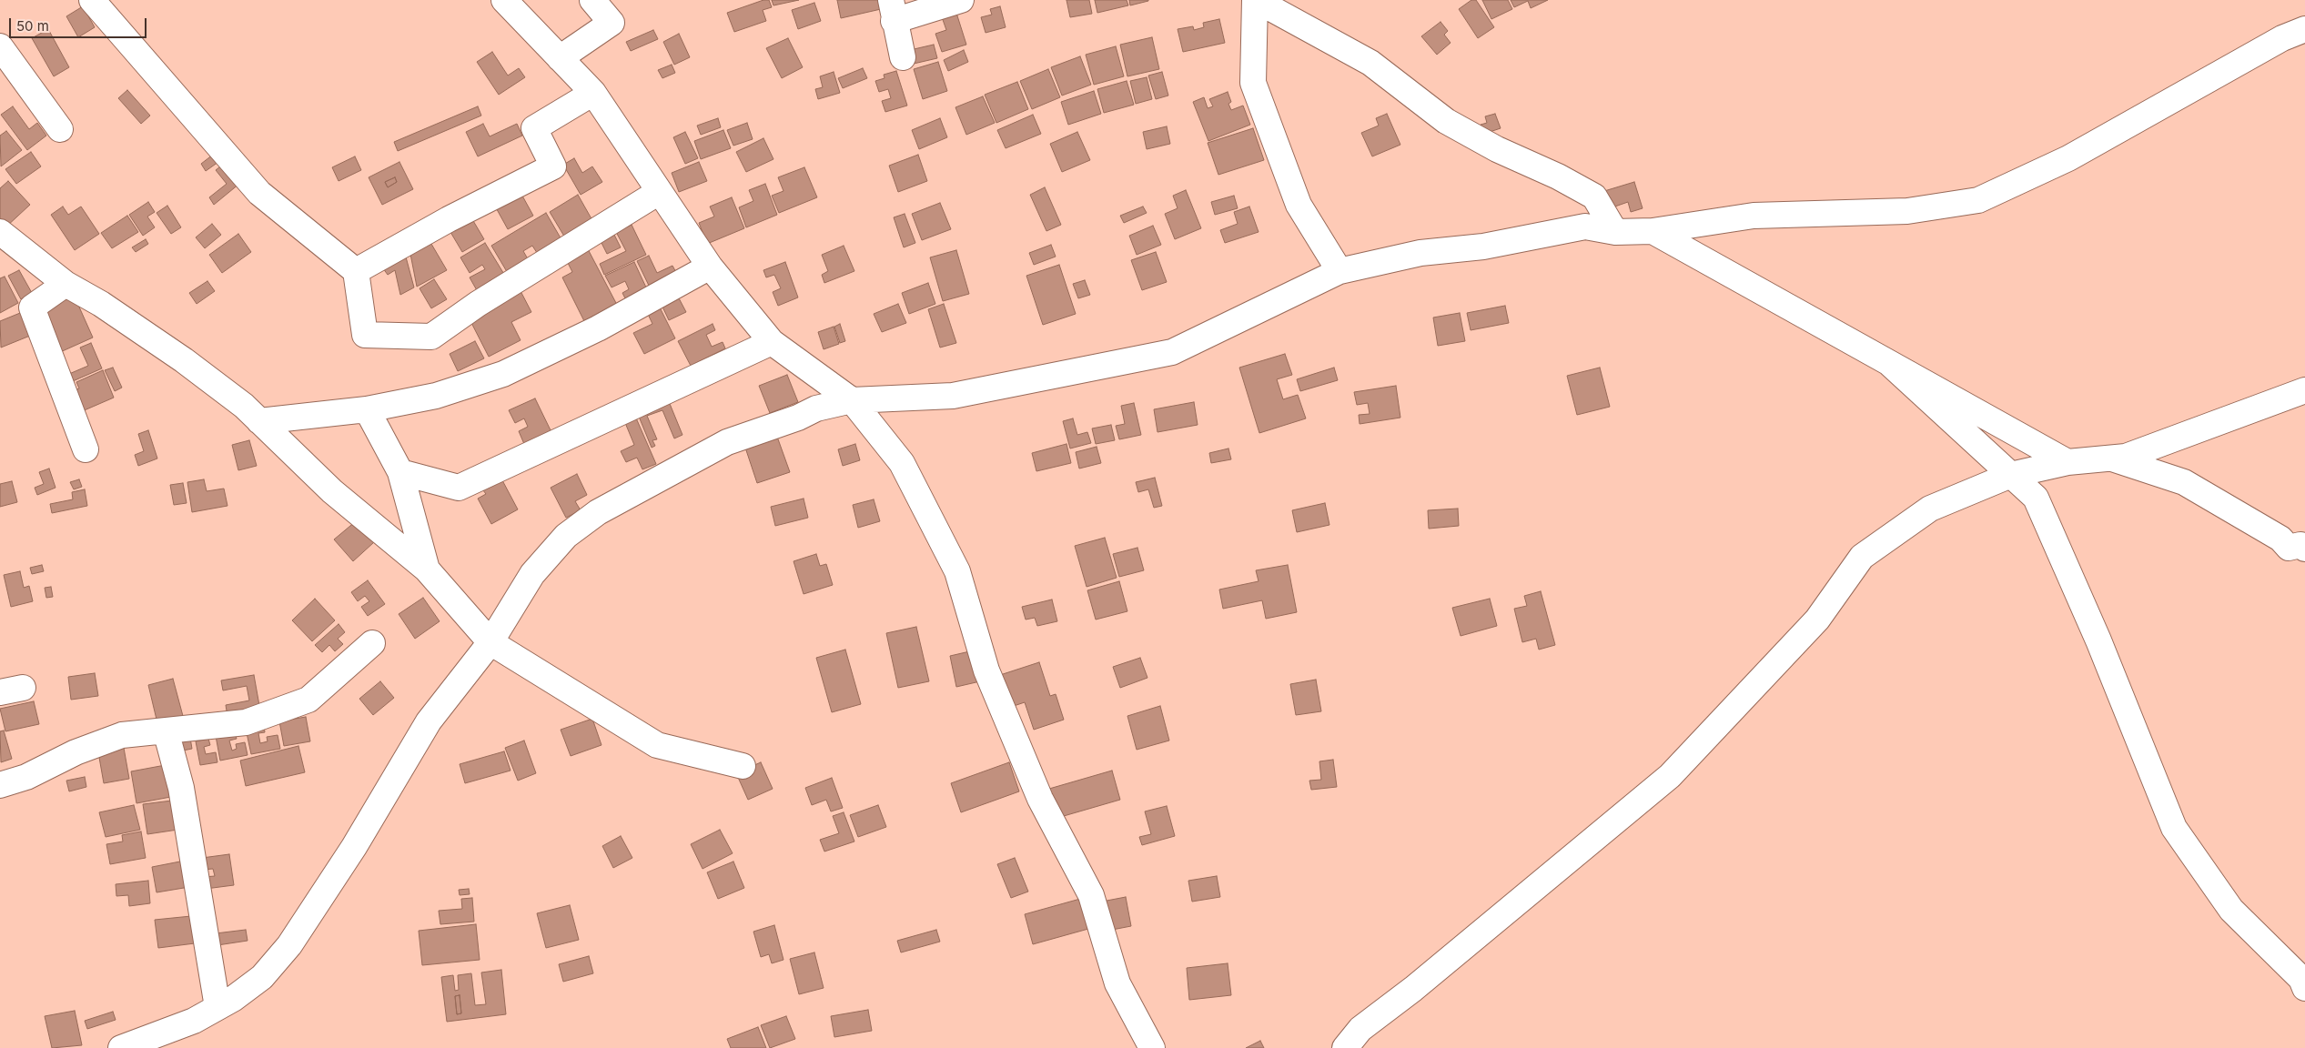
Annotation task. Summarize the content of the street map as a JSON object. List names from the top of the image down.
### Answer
{
  "scale_bar": "50 m"
}
